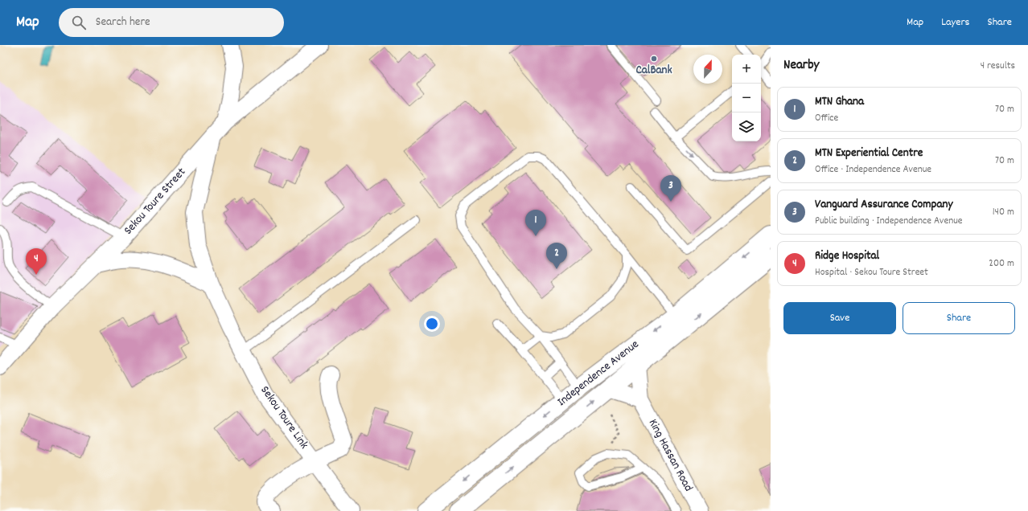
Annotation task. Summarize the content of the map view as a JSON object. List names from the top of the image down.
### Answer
{
  "streets": {
    "main road": ["Independence Avenue"],
    "street": ["Sekou Toure Street", "Sekou Toure Link", "King Hassan Road"]
  },
  "crossings": [
    ["Sekou Toure Street", "Sekou Toure Link"],
    ["Independence Avenue", "King Hassan Road"]
  ],
  "places": ["CalBank"],
  "north": "top",
  "page": {
    "header": "Map",
    "search": "Search here",
    "nav": ["Map", "Layers", "Share"],
    "heading": ["Nearby", "4 results"],
    "map_buttons": ["+", "−"],
    "list": [
      {
        "mark": "1",
        "name": "MTN Ghana",
        "note": "Office",
        "value": "70 m"
      },
      {
        "mark": "2",
        "name": "MTN Experiential Centre",
        "note": "Office · Independence Avenue",
        "value": "70 m"
      },
      {
        "mark": "3",
        "name": "Vanguard Assurance Company",
        "note": "Public building · Independence Avenue",
        "value": "140 m"
      },
      {
        "mark": "4",
        "name": "Ridge Hospital",
        "note": "Hospital · Sekou Toure Street",
        "value": "200 m"
      }
    ],
    "pins": [
      "3",
      "1",
      "2",
      "4"
    ],
    "buttons": ["Save", "Share"]
  }
}
